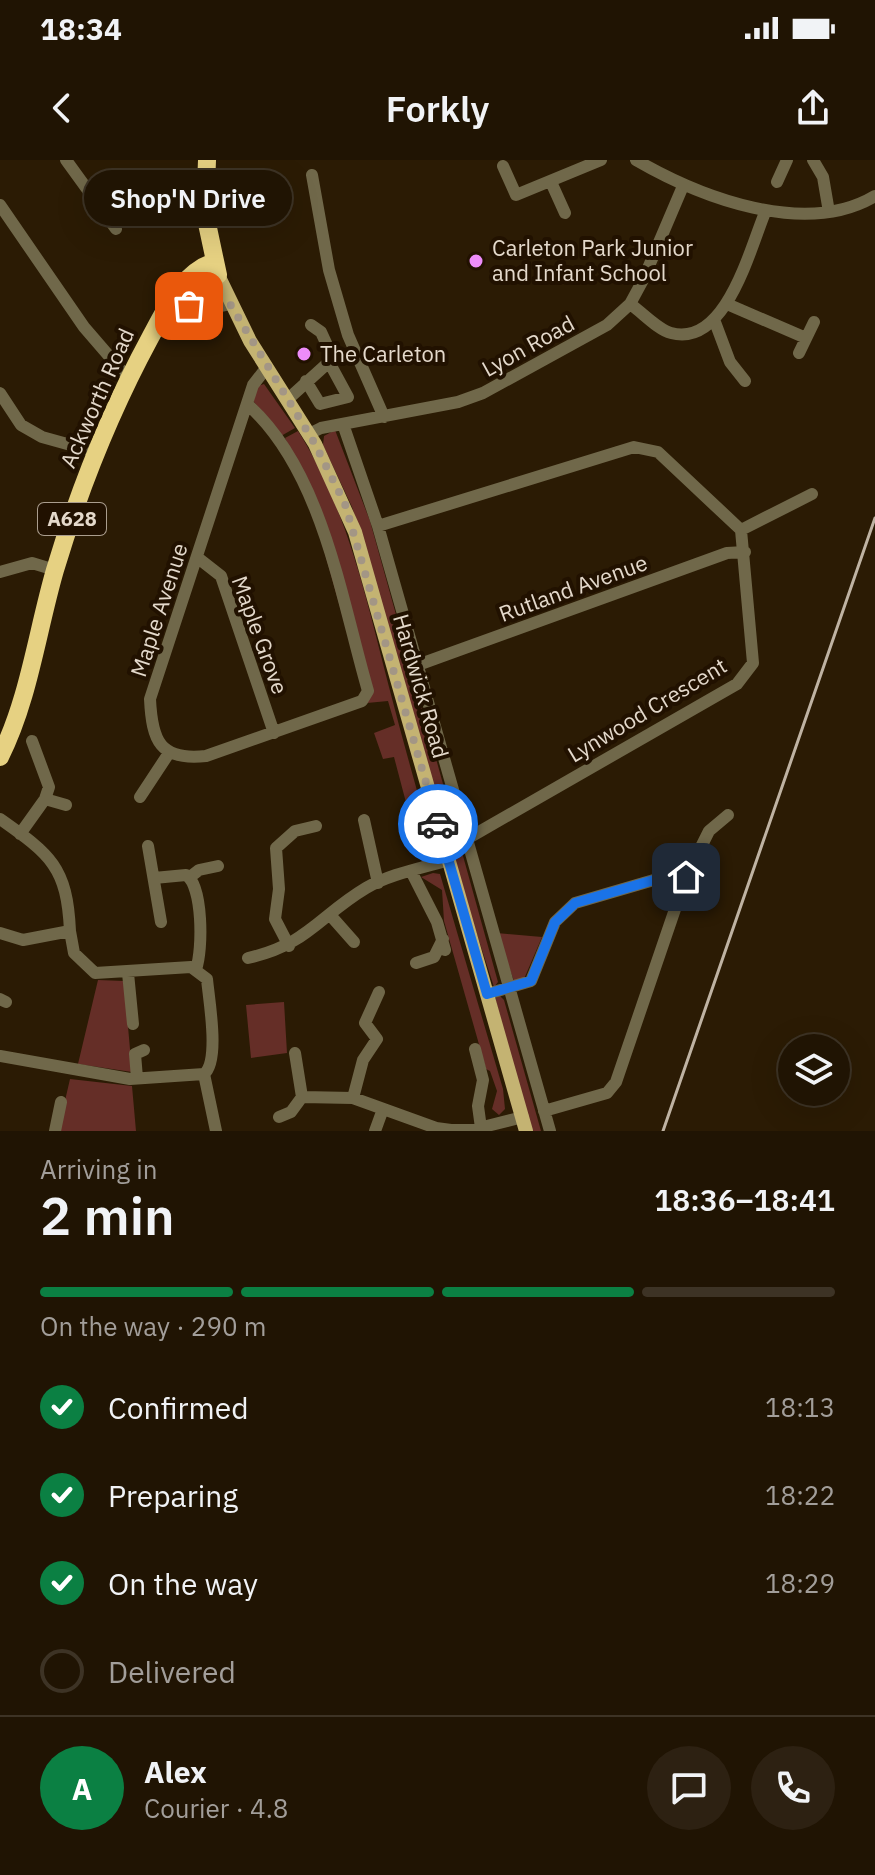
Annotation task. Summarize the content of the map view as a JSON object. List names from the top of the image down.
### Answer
{
  "streets": {
    "highway": ["Ackworth Road", "A628"],
    "main road": ["Hardwick Road"],
    "street": [
      "Lyon Road",
      "Rutland Avenue",
      "Maple Avenue",
      "Maple Grove",
      "Lynwood Crescent"
    ]
  },
  "crossings": [
    ["Lyon Road", "Hardwick Road"],
    ["Ackworth Road", "Hardwick Road"],
    ["Rutland Avenue", "Hardwick Road"],
    ["Rutland Avenue", "Lynwood Crescent"],
    ["Maple Avenue", "Maple Grove"],
    ["Maple Avenue", "Hardwick Road"],
    ["Hardwick Road", "Lynwood Crescent"]
  ],
  "places": ["Carleton Park Junior and Infant School", "Shop'N Drive", "The Carleton"],
  "page": {
    "status": "18:34",
    "header": "Forkly",
    "bubble": "Shop'N Drive",
    "heading": ["2 min", "Arriving in", "18:36–18:41"],
    "panel": ["Alex", "Courier · 4.8"],
    "bar": "On the way · 290 m",
    "list": [
      ["Confirmed", "18:13"],
      ["Preparing", "18:22"],
      ["On the way", "18:29"],
      "Delivered"
    ],
    "round": "A"
  }
}
